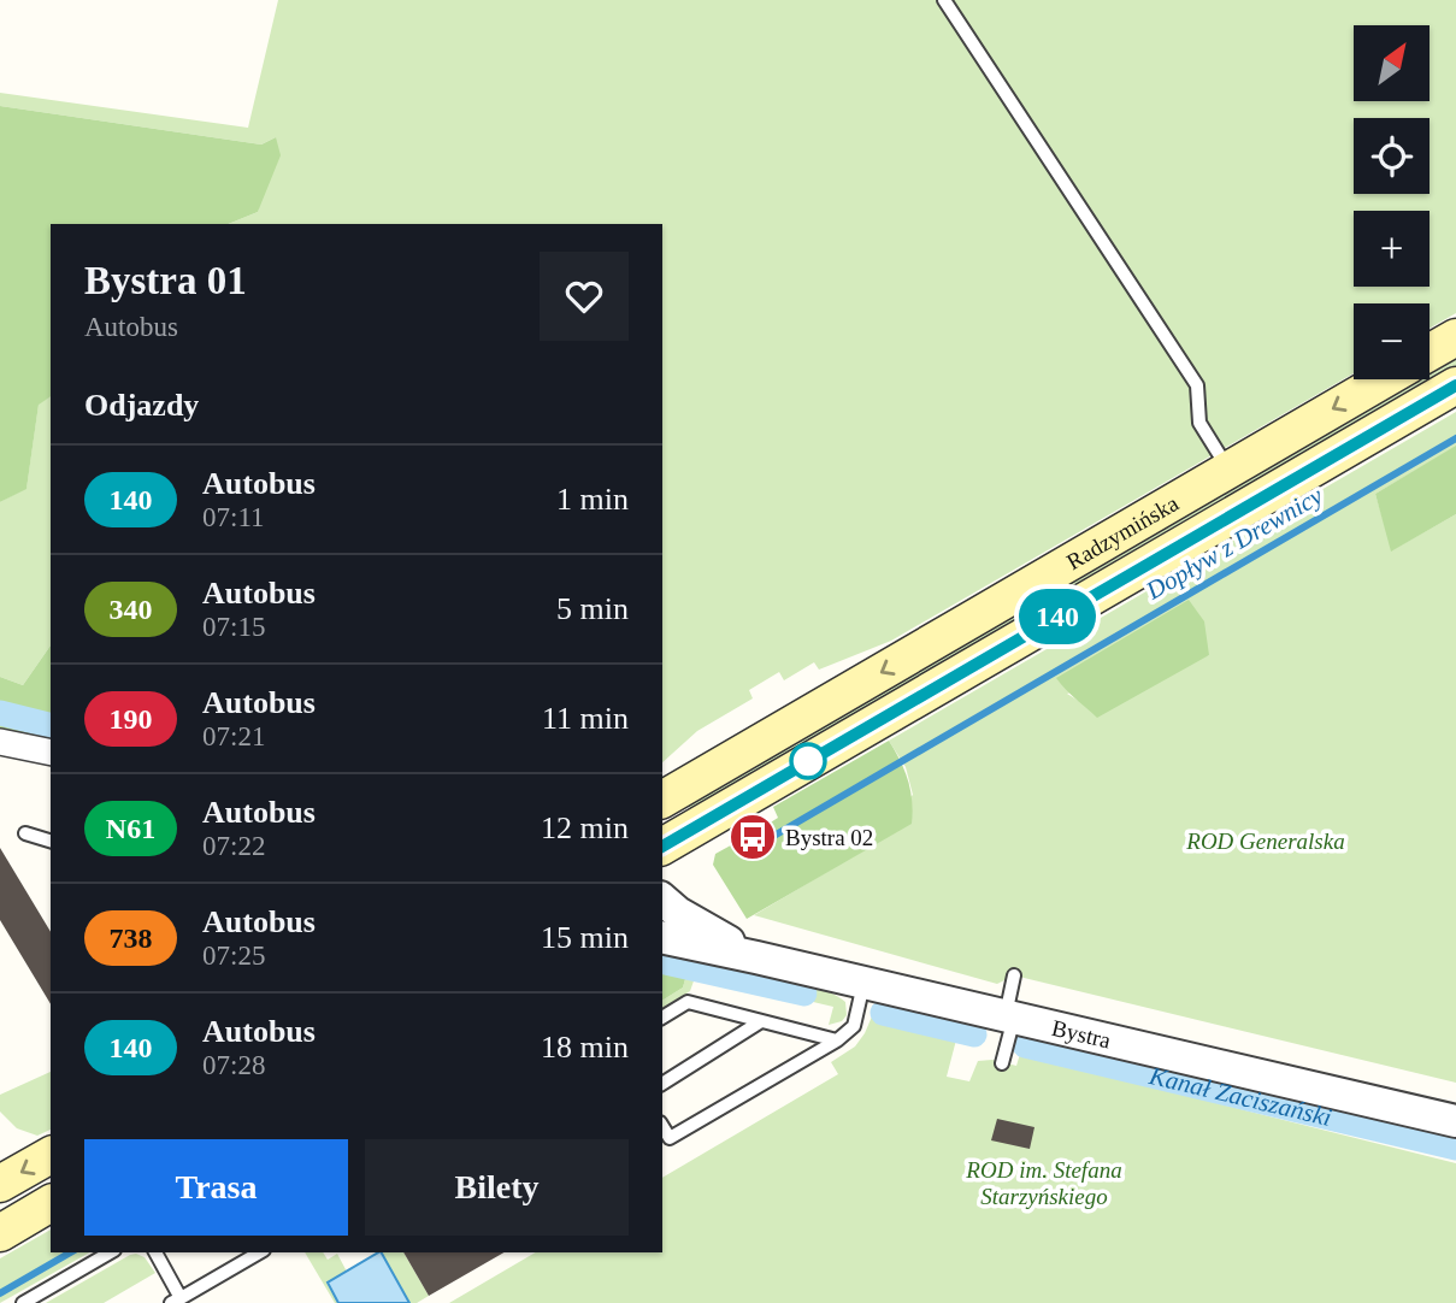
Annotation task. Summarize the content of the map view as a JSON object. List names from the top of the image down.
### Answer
{
  "streets": {
    "main road": ["Radzymińska"],
    "street": ["Bystra"]
  },
  "water": ["Dopływ z Drewnicy", "Kanał Zaciszański"],
  "parks": ["ROD Generalska", "ROD im. Stefana Starzyńskiego"],
  "places": {
    "bus stop": ["Bystra 02"]
  },
  "lines": ["bus line 140"],
  "north": "top right",
  "page": {
    "on_map": "140",
    "map_buttons": ["+", "−"],
    "heading": [
      ["Bystra 01", "Autobus"],
      "Odjazdy"
    ],
    "list": [
      {
        "mark": "140",
        "name": "Autobus",
        "note": "07:11",
        "value": "1 min"
      },
      {
        "mark": "340",
        "name": "Autobus",
        "note": "07:15",
        "value": "5 min"
      },
      {
        "mark": "190",
        "name": "Autobus",
        "note": "07:21",
        "value": "11 min"
      },
      {
        "mark": "N61",
        "name": "Autobus",
        "note": "07:22",
        "value": "12 min"
      },
      {
        "mark": "738",
        "name": "Autobus",
        "note": "07:25",
        "value": "15 min"
      },
      {
        "mark": "140",
        "name": "Autobus",
        "note": "07:28",
        "value": "18 min"
      }
    ],
    "buttons": ["Trasa", "Bilety"]
  }
}
